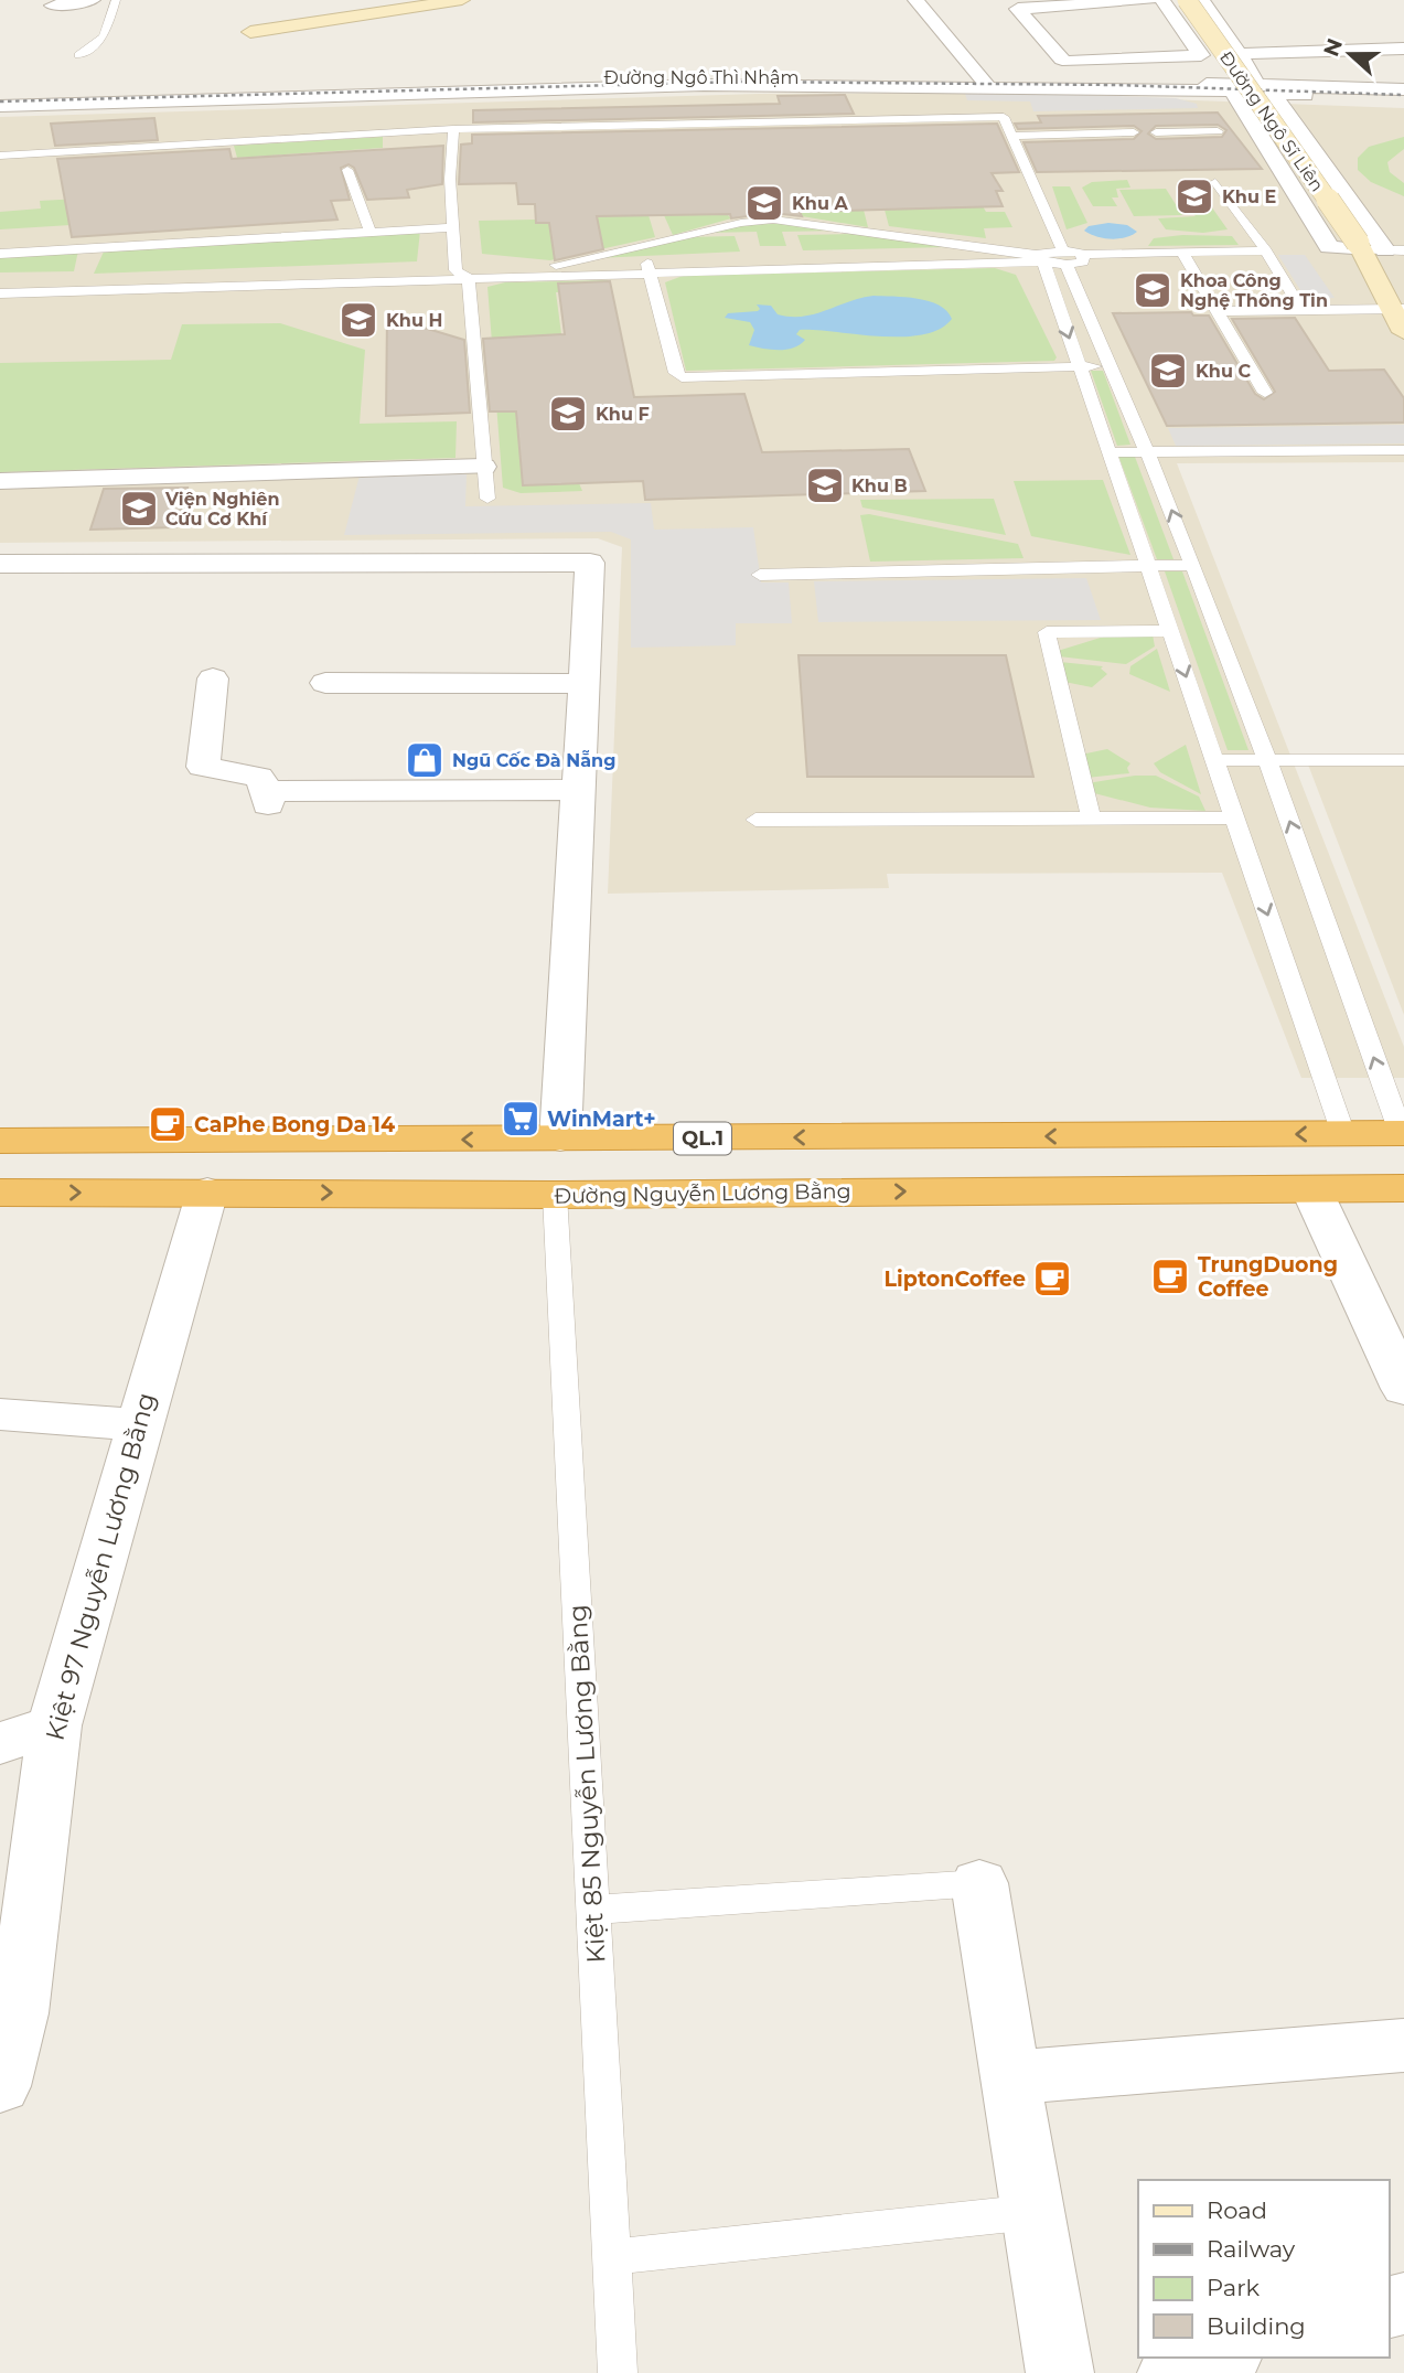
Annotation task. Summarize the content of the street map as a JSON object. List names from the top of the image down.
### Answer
{
  "streets": {
    "highway": ["QL.1", "Đường Nguyễn Lương Bằng"],
    "street": ["Đường Ngô Thì Nhậm", "Đường Ngô Sĩ Liên", "Kiệt 97 Nguyễn Lương Bằng"],
    "lane": ["Kiệt 85 Nguyễn Lương Bằng"]
  },
  "crossings": [
    ["Đường Nguyễn Lương Bằng", "Kiệt 97 Nguyễn Lương Bằng"],
    ["Đường Nguyễn Lương Bằng", "Kiệt 85 Nguyễn Lương Bằng"]
  ],
  "places": {
    "school or university": [
      "Khu E",
      "Khu A",
      "Khoa Công Nghệ Thông Tin",
      "Khu H",
      "Khu C",
      "Khu F",
      "Khu B",
      "Viện Nghiên Cứu Cơ Khí"
    ],
    "shop": ["Ngũ Cốc Đà Nẵng"],
    "supermarket": ["WinMart+"],
    "cafe": ["CaPhe Bong Da 14", "TrungDuong Coffee", "LiptonCoffee"]
  },
  "legend": [
    "Road",
    "Railway",
    "Park",
    "Building"
  ],
  "north": "left"
}
